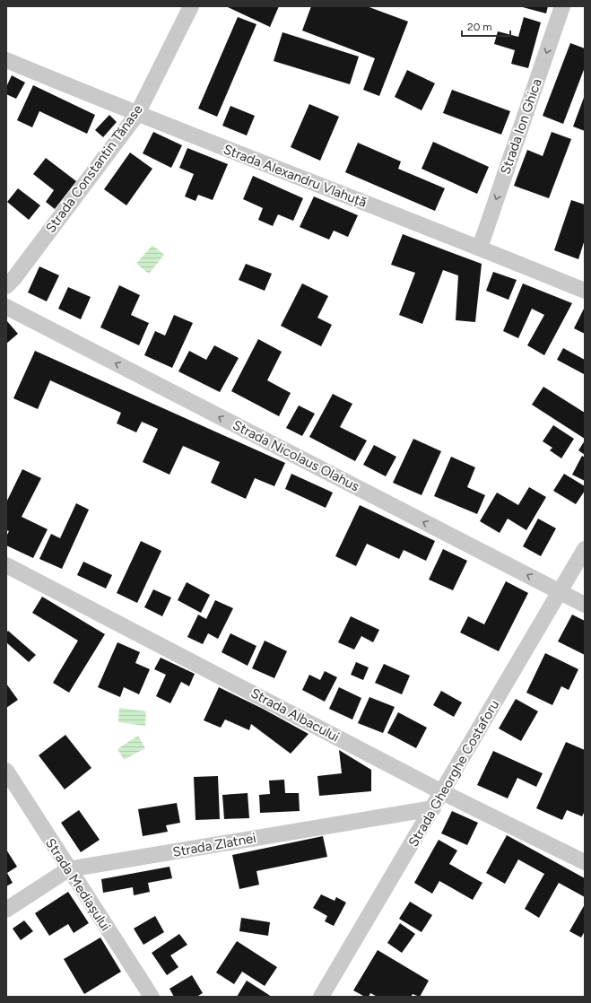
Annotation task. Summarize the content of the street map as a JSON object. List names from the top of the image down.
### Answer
{
  "streets": {
    "street": [
      "Strada Ion Ghica",
      "Strada Constantin Tănase",
      "Strada Alexandru Vlahuță",
      "Strada Nicolaus Olahus",
      "Strada Albacului",
      "Strada Gheorghe Costaforu",
      "Strada Zlatnei",
      "Strada Mediașului"
    ]
  },
  "crossings": [
    ["Strada Ion Ghica", "Strada Alexandru Vlahuță"],
    ["Strada Constantin Tănase", "Strada Alexandru Vlahuță"],
    ["Strada Nicolaus Olahus", "Strada Gheorghe Costaforu"],
    ["Strada Albacului", "Strada Gheorghe Costaforu"],
    ["Strada Gheorghe Costaforu", "Strada Zlatnei"],
    ["Strada Zlatnei", "Strada Mediașului"]
  ],
  "one_way": ["Strada Ion Ghica", "Strada Nicolaus Olahus"],
  "scale_bar": "20 m"
}
